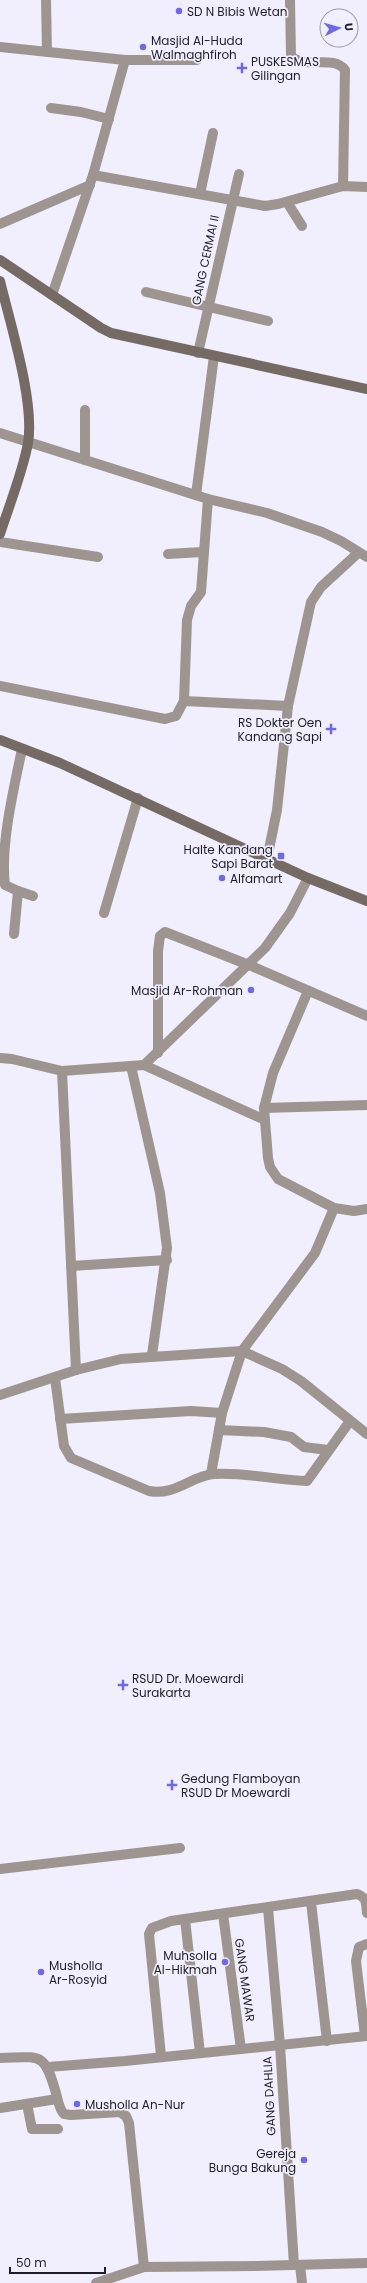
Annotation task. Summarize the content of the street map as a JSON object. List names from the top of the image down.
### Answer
{
  "streets": {
    "street": ["GANG CERMAI II", "GANG MAWAR", "GANG DAHLIA"]
  },
  "places": {
    "other": [
      "SD N Bibis Wetan",
      "Masjid Al-Huda Walmaghfiroh",
      "Alfamart",
      "Masjid Ar-Rohman",
      "Muhsolla Al-Hikmah",
      "Musholla Ar-Rosyid",
      "Musholla An-Nur",
      "Gereja Bunga Bakung"
    ],
    "health": [
      "PUSKESMAS Gilingan",
      "RS Dokter Oen Kandang Sapi",
      "RSUD Dr. Moewardi Surakarta",
      "Gedung Flamboyan RSUD Dr Moewardi"
    ],
    "transit": ["Halte Kandang Sapi Barat"]
  },
  "scale_bar": "50 m",
  "north": "right"
}
